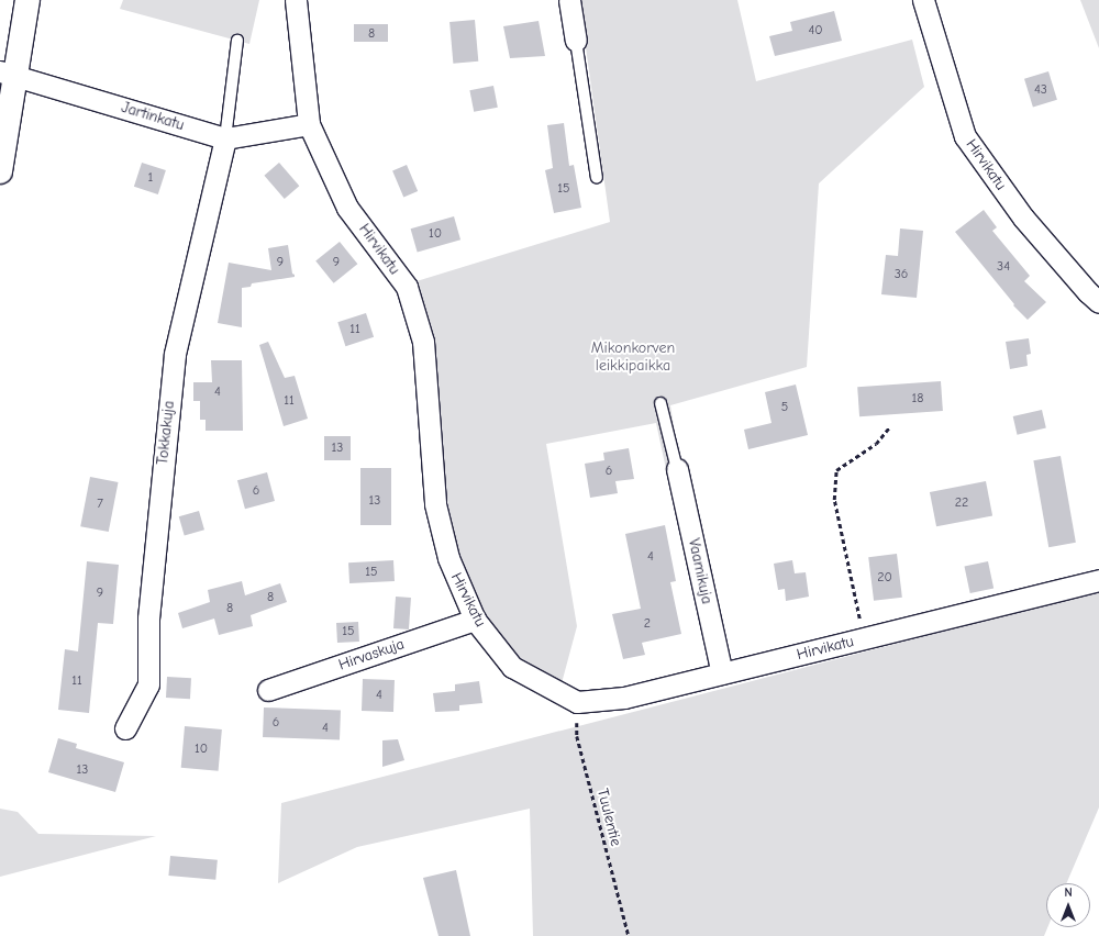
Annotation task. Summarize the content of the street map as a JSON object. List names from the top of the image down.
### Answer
{
  "streets": {
    "street": [
      "Jartinkatu",
      "Hirvikatu",
      "Tokkakuja",
      "Vaamikuja",
      "Hirvaskuja"
    ],
    "path": ["Tuulentie"]
  },
  "crossings": [
    ["Jartinkatu", "Hirvikatu"],
    ["Jartinkatu", "Tokkakuja"],
    ["Hirvikatu", "Vaamikuja"],
    ["Hirvikatu", "Hirvaskuja"],
    ["Hirvikatu", "Tuulentie"]
  ],
  "parks": ["Mikonkorven leikkipaikka"],
  "house_numbers": [
    "40",
    "8",
    "43",
    "1",
    "15",
    "10",
    "9",
    "9",
    "34",
    "36",
    "11",
    "4",
    "18",
    "11",
    "5",
    "13",
    "6",
    "6",
    "13",
    "22",
    "7",
    "4",
    "15",
    "20",
    "9",
    "8",
    "8",
    "2",
    "15",
    "11",
    "4",
    "6",
    "4",
    "10",
    "13"
  ],
  "north": "top"
}
